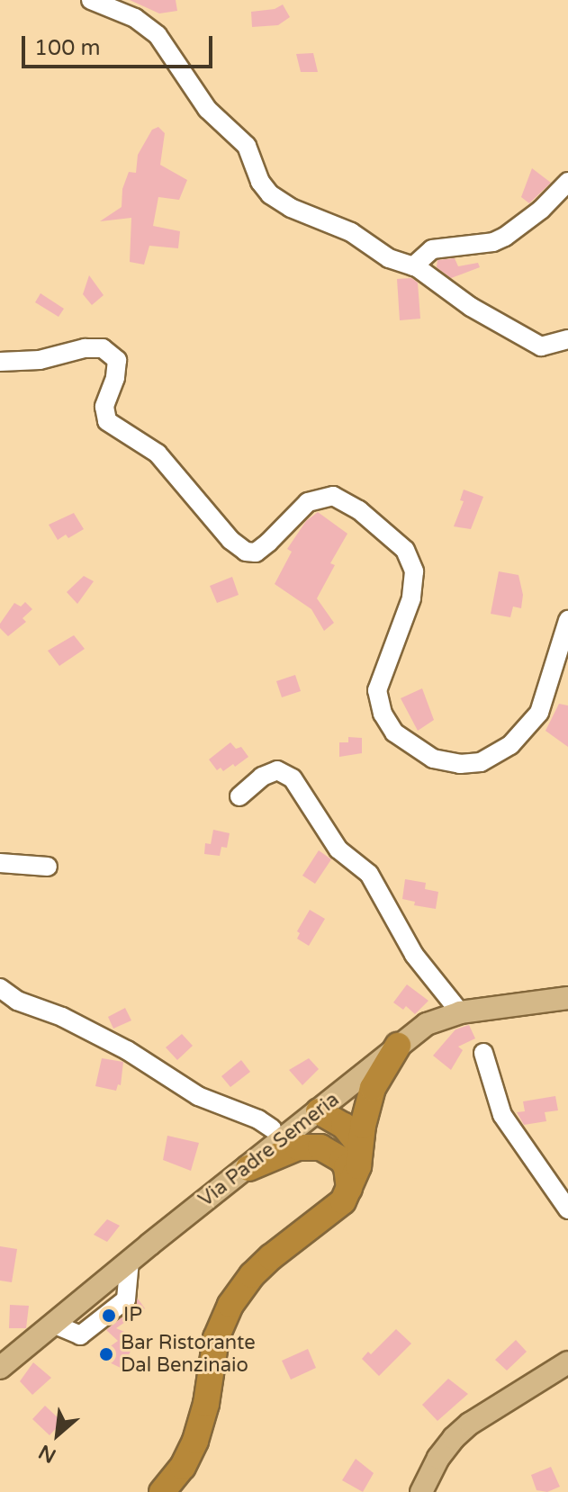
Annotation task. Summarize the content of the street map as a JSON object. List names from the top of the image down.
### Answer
{
  "streets": {
    "main road": ["Via Padre Semeria"]
  },
  "places": ["IP", "Bar Ristorante Dal Benzinaio"],
  "scale_bar": "100 m",
  "north": "bottom left"
}
